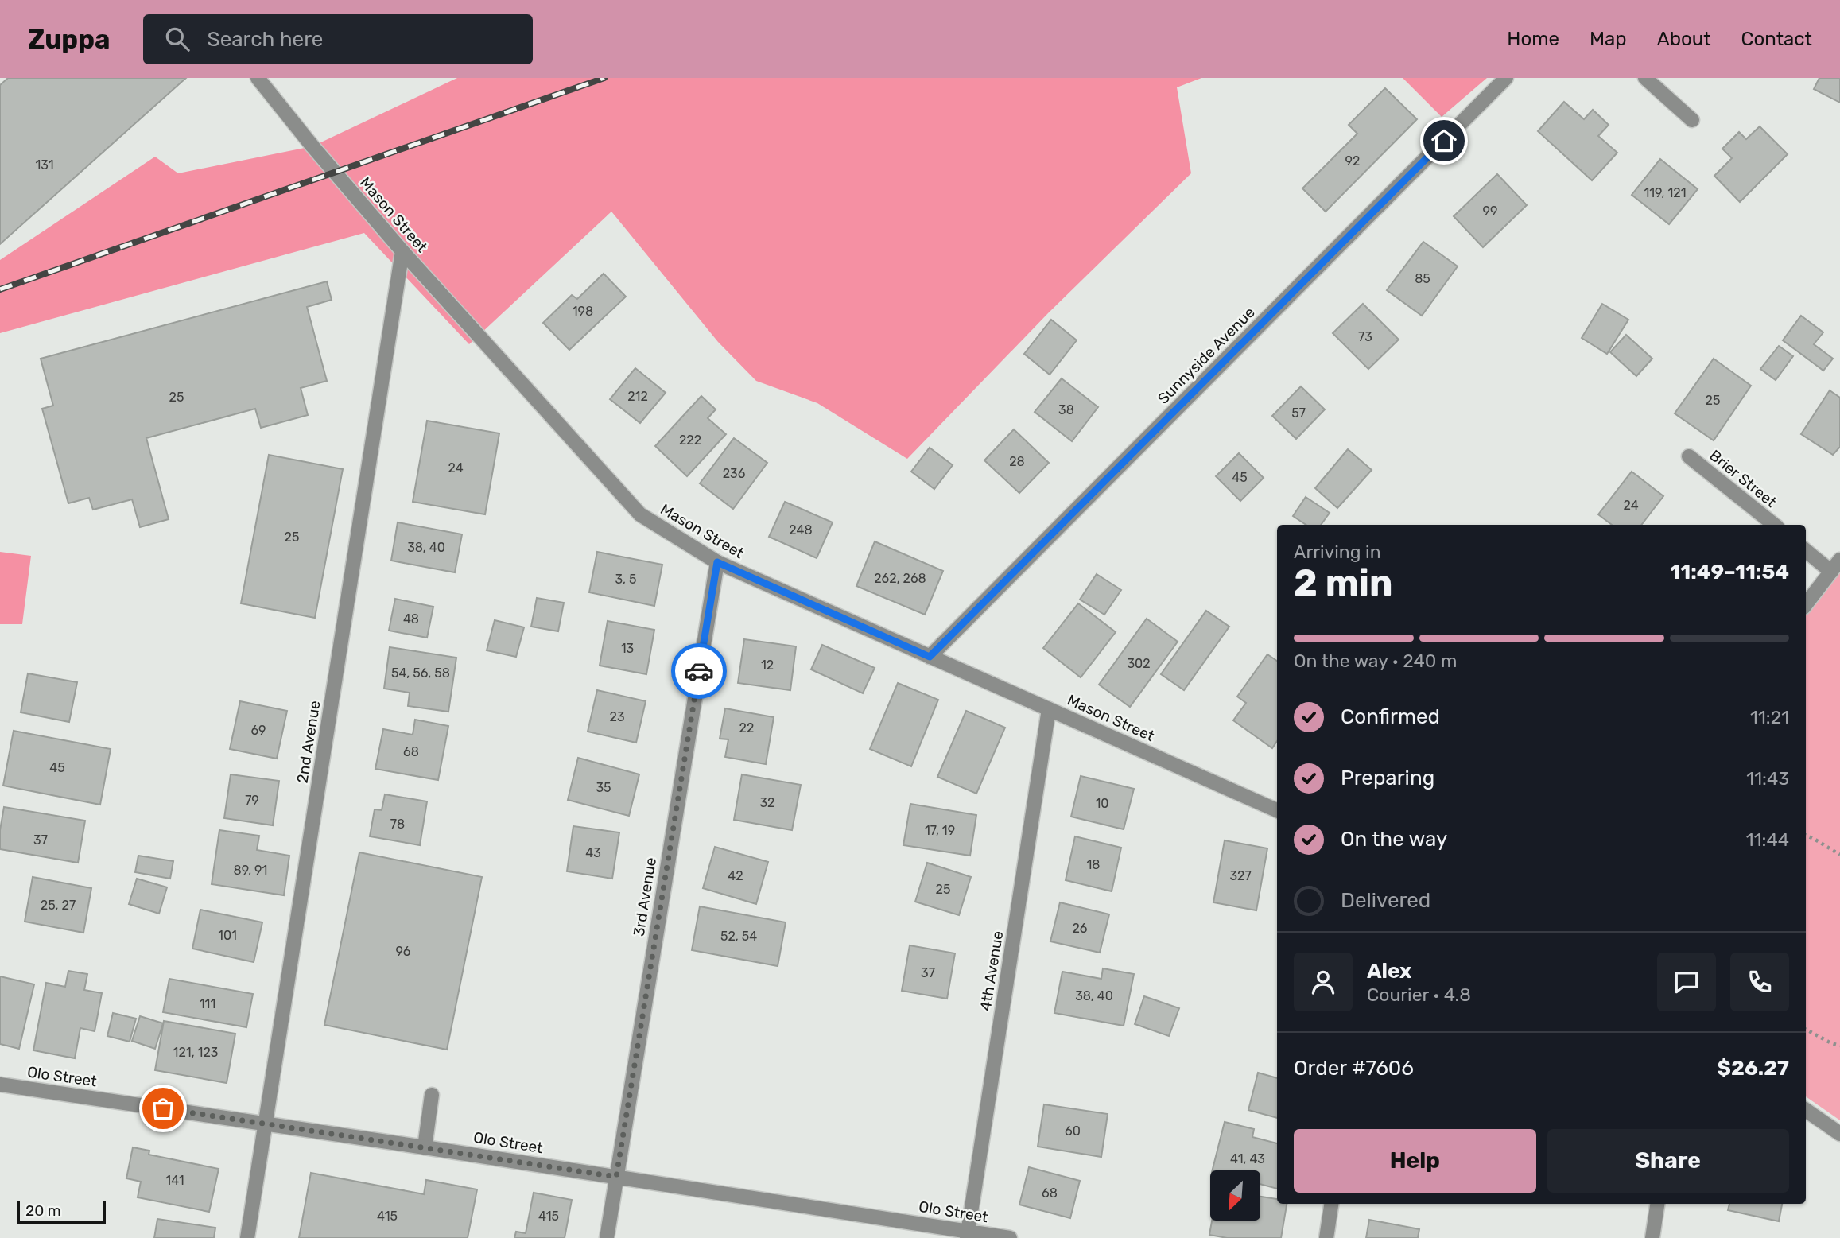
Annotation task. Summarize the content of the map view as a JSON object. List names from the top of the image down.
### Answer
{
  "streets": {
    "street": [
      "Mason Street",
      "Sunnyside Avenue",
      "Brier Street",
      "2nd Avenue",
      "3rd Avenue",
      "4th Avenue",
      "Olo Street"
    ]
  },
  "crossings": [
    ["Mason Street", "Sunnyside Avenue"],
    ["Mason Street", "2nd Avenue"],
    ["Mason Street", "3rd Avenue"],
    ["Mason Street", "4th Avenue"],
    ["2nd Avenue", "Olo Street"],
    ["3rd Avenue", "Olo Street"],
    ["4th Avenue", "Olo Street"]
  ],
  "house_numbers": [
    "92",
    "131",
    "119, 121",
    "99",
    "85",
    "198",
    "73",
    "212",
    "25",
    "25",
    "38",
    "57",
    "222",
    "28",
    "24",
    "236",
    "45",
    "24",
    "248",
    "25",
    "38, 40",
    "262, 268",
    "3, 5",
    "48",
    "13",
    "302",
    "12",
    "54, 56, 58",
    "23",
    "22",
    "69",
    "68",
    "45",
    "35",
    "79",
    "32",
    "10",
    "78",
    "17, 19",
    "37",
    "43",
    "18",
    "89, 91",
    "42",
    "327",
    "25",
    "25, 27",
    "26",
    "101",
    "52, 54",
    "96",
    "37",
    "38, 40",
    "111",
    "121, 123",
    "60",
    "41, 43",
    "141",
    "68",
    "415",
    "415"
  ],
  "scale_bar": "20 m",
  "north": "bottom left",
  "page": {
    "header": "Zuppa",
    "search": "Search here",
    "nav": [
      "Home",
      "Map",
      "About",
      "Contact"
    ],
    "heading": ["2 min", "Arriving in", "11:49–11:54"],
    "panel": [
      "Alex",
      "Courier · 4.8",
      "Order #7606",
      "$26.27"
    ],
    "bar": "On the way · 240 m",
    "list": [
      ["Confirmed", "11:21"],
      ["Preparing", "11:43"],
      ["On the way", "11:44"],
      "Delivered"
    ],
    "buttons": ["Help", "Share"],
    "scale": "20 m"
  }
}
